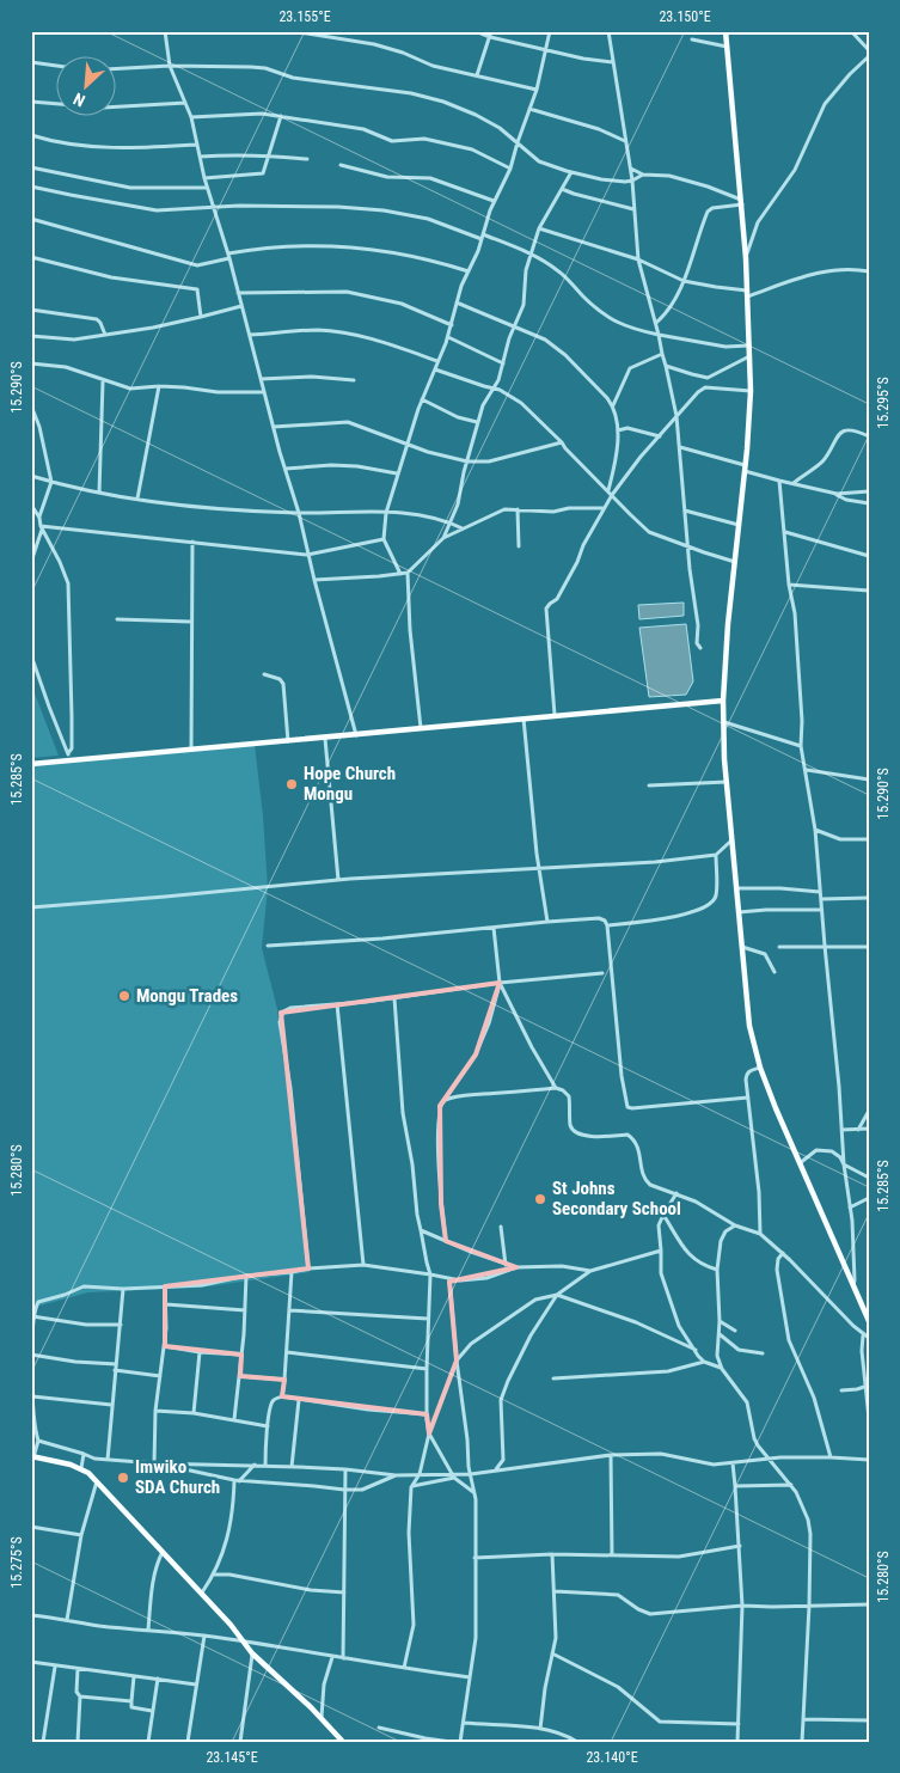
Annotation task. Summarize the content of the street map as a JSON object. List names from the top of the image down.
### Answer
{
  "places": [
    "Hope Church Mongu",
    "Mongu Trades",
    "St Johns Secondary School",
    "Imwiko SDA Church"
  ],
  "north": "bottom left",
  "coordinates": [
    "23.155°E",
    "23.150°E",
    "15.290°S",
    "15.295°S",
    "15.285°S",
    "15.280°S",
    "15.275°S",
    "23.145°E",
    "23.140°E"
  ]
}
